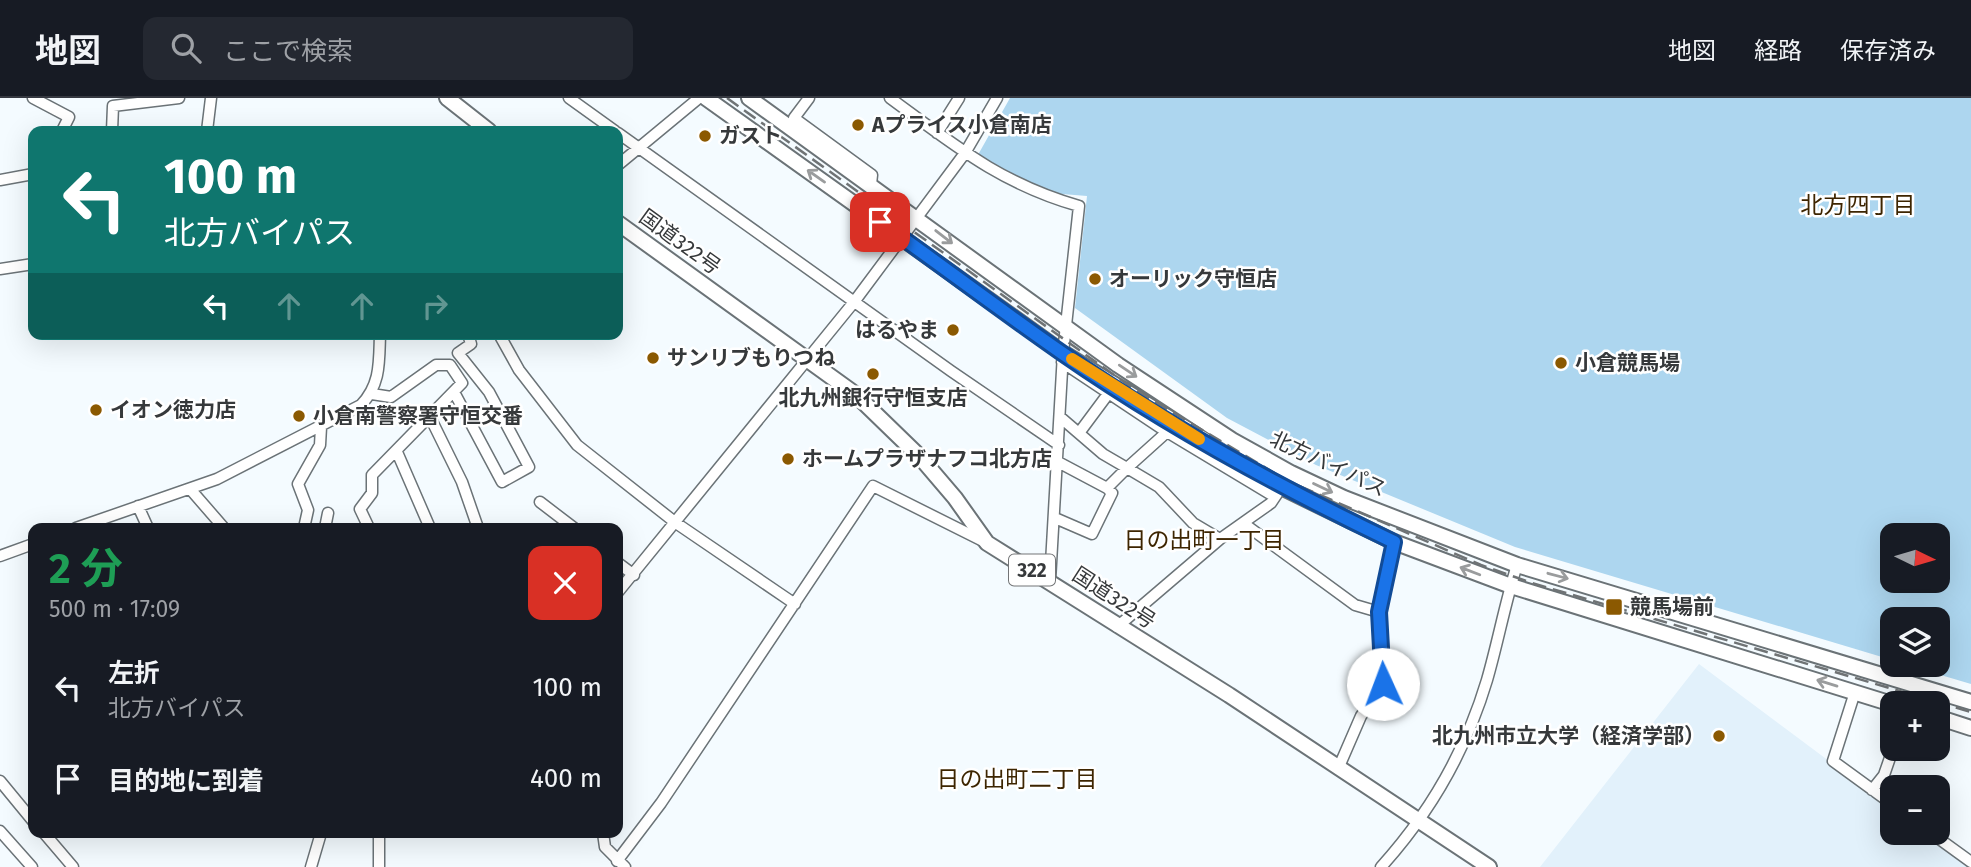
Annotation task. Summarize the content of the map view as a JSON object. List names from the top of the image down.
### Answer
{
  "streets": {
    "highway": ["国道322号", "北方バイパス", "322"]
  },
  "districts": ["北方四丁目", "日の出町一丁目", "日の出町二丁目"],
  "places": {
    "other": [
      "Aプライス小倉南店",
      "ガスト",
      "オーリック守恒店",
      "はるやま",
      "サンリブもりつね",
      "小倉競馬場",
      "北九州銀行守恒支店",
      "イオン徳力店",
      "小倉南警察署守恒交番",
      "ホームプラザナフコ北方店",
      "北九州市立大学（経済学部）"
    ],
    "transit": ["競馬場前"]
  },
  "north": "right",
  "page": {
    "header": "地図",
    "search": "ここで検索",
    "nav": ["地図", "経路", "保存済み"],
    "turn": ["100 m", "北方バイパス"],
    "map_buttons": ["+", "−"],
    "heading": ["2 分", "500 m · 17:09"],
    "list": [
      {
        "name": "左折",
        "note": "北方バイパス",
        "value": "100 m"
      },
      {
        "name": "目的地に到着",
        "value": "400 m"
      }
    ]
  }
}
